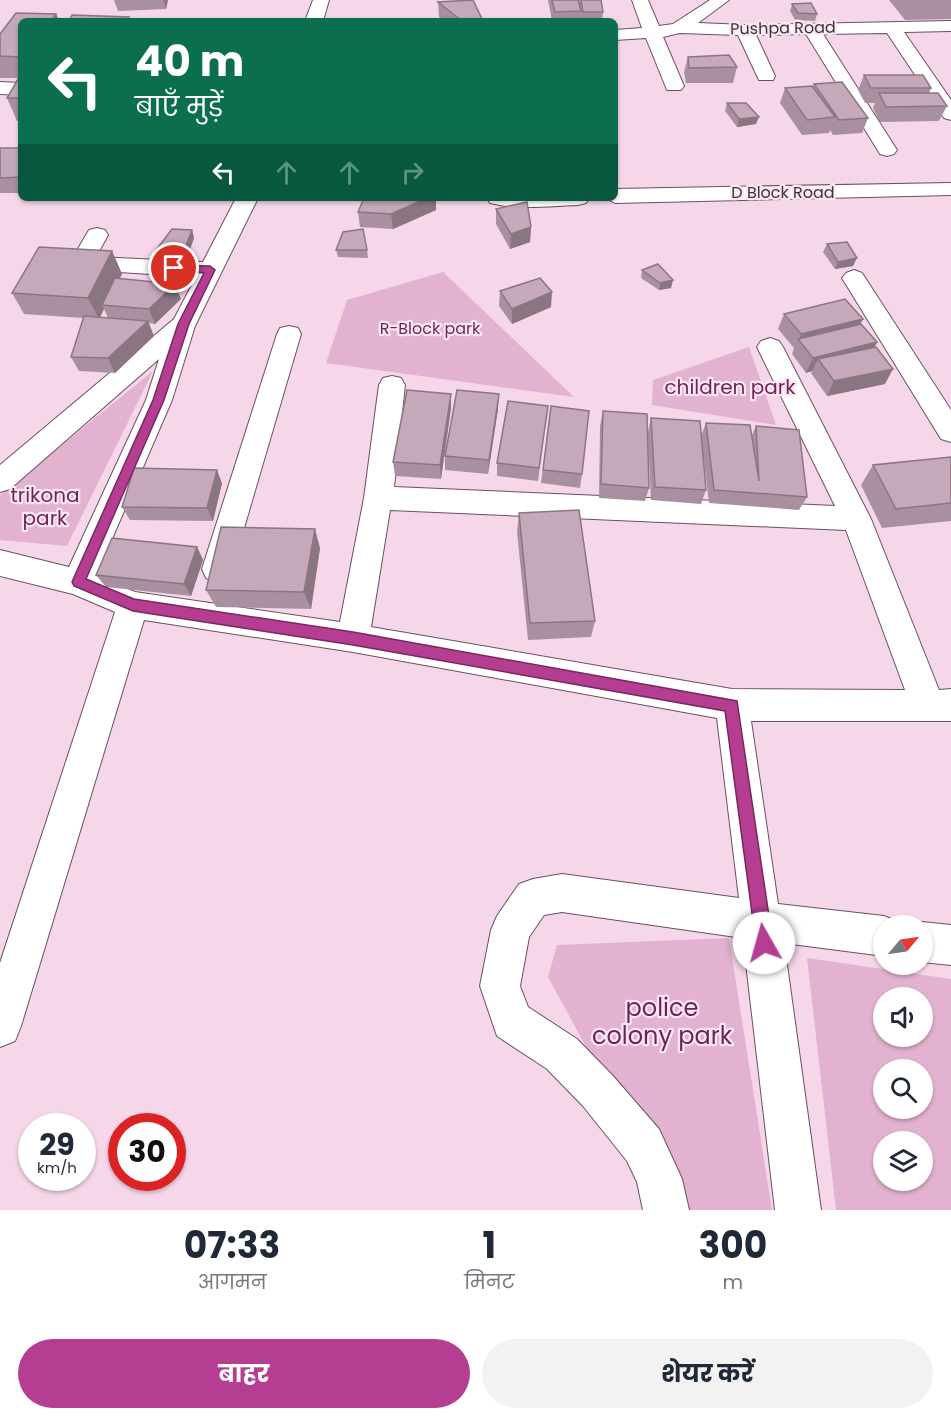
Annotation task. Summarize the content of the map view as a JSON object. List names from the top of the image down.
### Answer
{
  "streets": {
    "street": ["Pushpa Road", "D Block Road"]
  },
  "parks": [
    "R-Block park",
    "children park",
    "trikona park",
    "police colony park"
  ],
  "north": "top right",
  "page": {
    "turn": ["40 m", "बाएँ मुड़ें"],
    "speed": "29 km/h",
    "limit": "30",
    "eta": [
      "07:33",
      "आगमन",
      "1",
      "मिनट",
      "300",
      "m"
    ],
    "buttons": ["बाहर", "शेयर करें"]
  }
}
